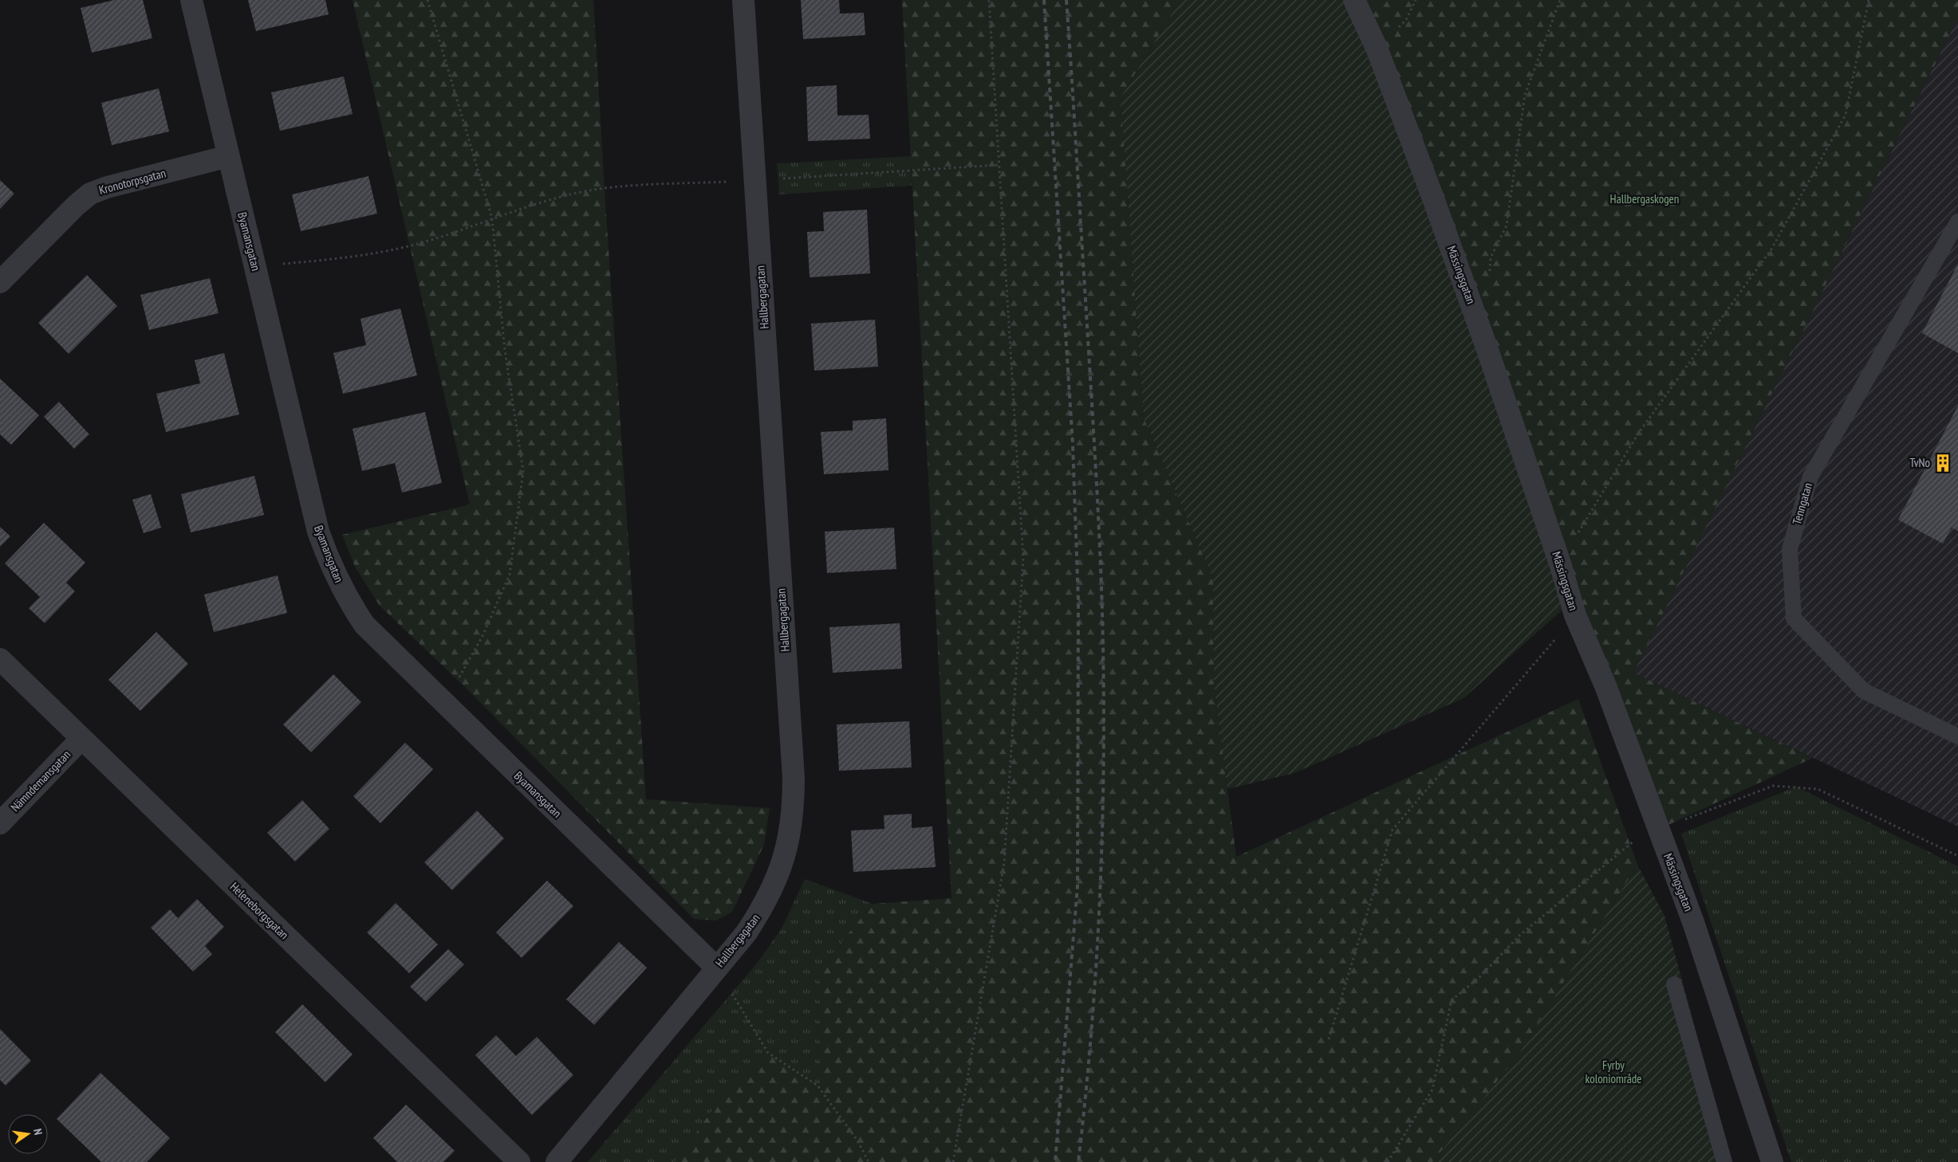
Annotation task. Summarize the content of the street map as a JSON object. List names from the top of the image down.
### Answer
{
  "streets": {
    "street": [
      "Kronotorpsgatan",
      "Byamansgatan",
      "Mässingsgatan",
      "Hallbergagatan",
      "Nämndemansgatan",
      "Heleneborgsgatan"
    ],
    "lane": ["Tenngatan"]
  },
  "crossings": [
    ["Kronotorpsgatan", "Byamansgatan"],
    ["Byamansgatan", "Hallbergagatan"],
    ["Nämndemansgatan", "Heleneborgsgatan"]
  ],
  "parks": ["Hallbergaskogen", "Fyrby koloniområde"],
  "places": {
    "building": ["TvNo"]
  },
  "north": "right"
}
